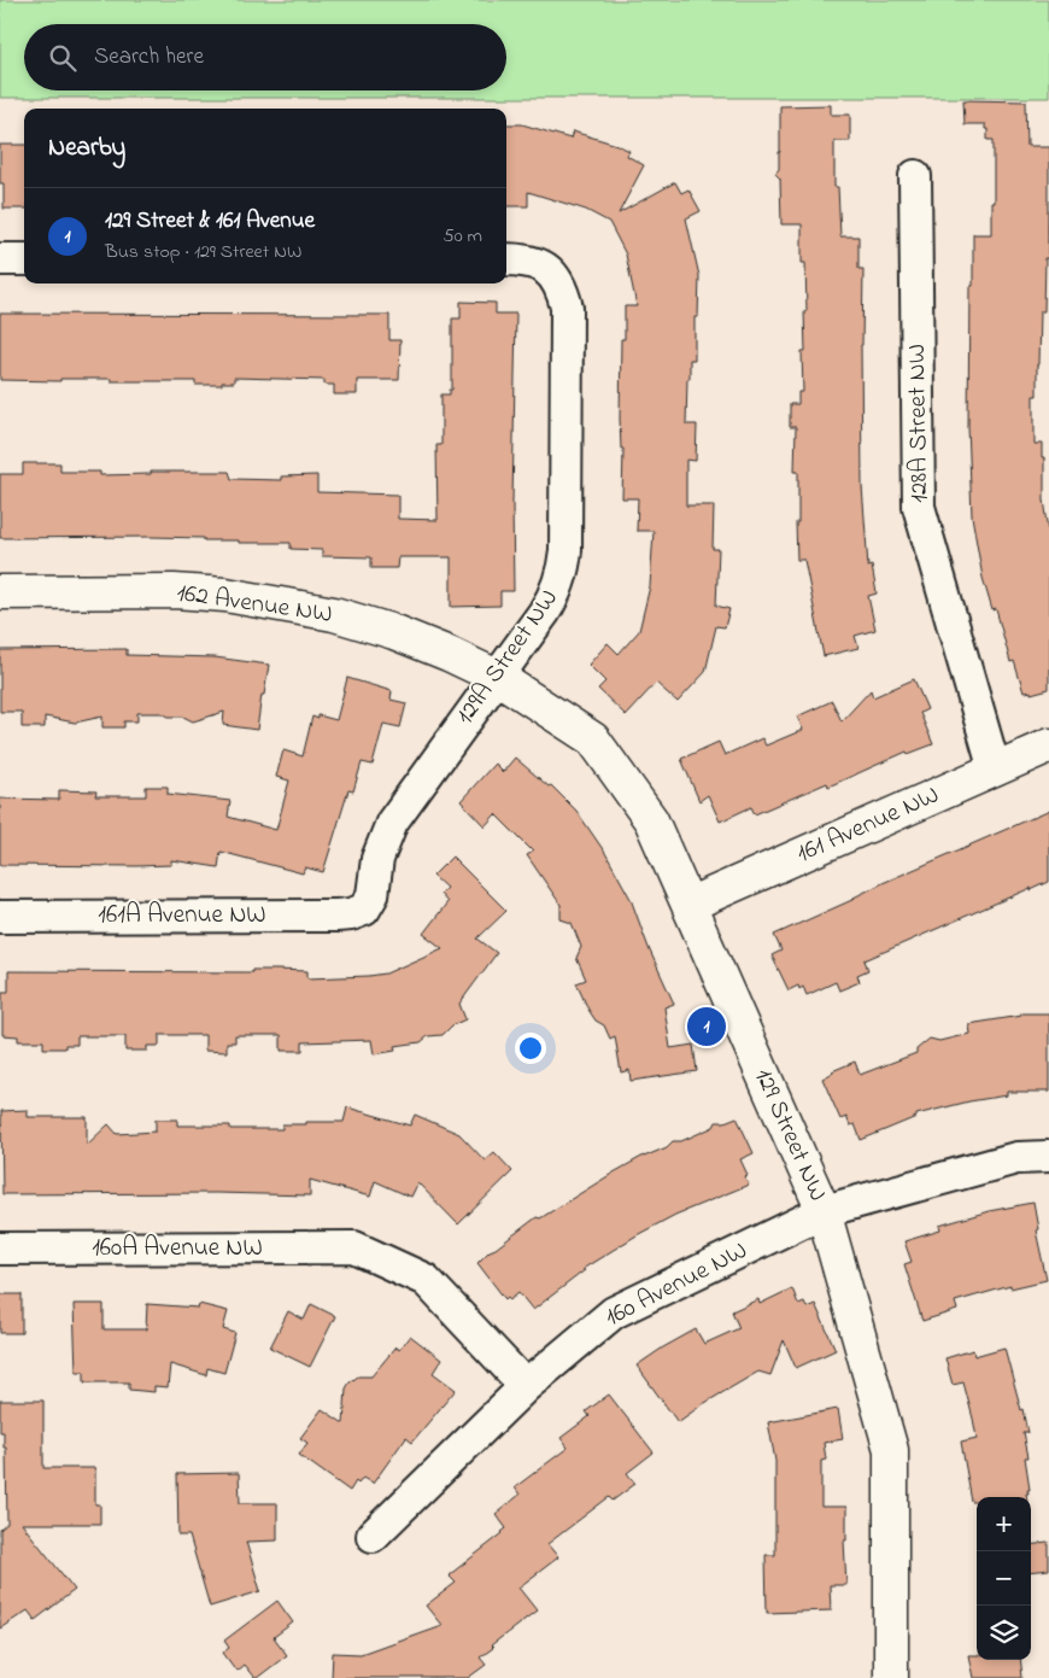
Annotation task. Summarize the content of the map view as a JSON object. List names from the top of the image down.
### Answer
{
  "streets": {
    "street": [
      "128A Street NW",
      "162 Avenue NW",
      "129A Street NW",
      "161 Avenue NW",
      "161A Avenue NW",
      "129 Street NW",
      "160A Avenue NW",
      "160 Avenue NW"
    ]
  },
  "crossings": [
    ["128A Street NW", "161 Avenue NW"],
    ["162 Avenue NW", "129A Street NW"],
    ["162 Avenue NW", "129 Street NW"],
    ["129A Street NW", "161A Avenue NW"],
    ["129A Street NW", "129 Street NW"],
    ["161 Avenue NW", "129 Street NW"],
    ["129 Street NW", "160 Avenue NW"],
    ["160A Avenue NW", "160 Avenue NW"]
  ],
  "page": {
    "search": "Search here",
    "heading": "Nearby",
    "list": [
      {
        "mark": "1",
        "name": "129 Street & 161 Avenue",
        "note": "Bus stop · 129 Street NW",
        "value": "50 m"
      }
    ],
    "pins": "1",
    "map_buttons": ["+", "−"]
  }
}
